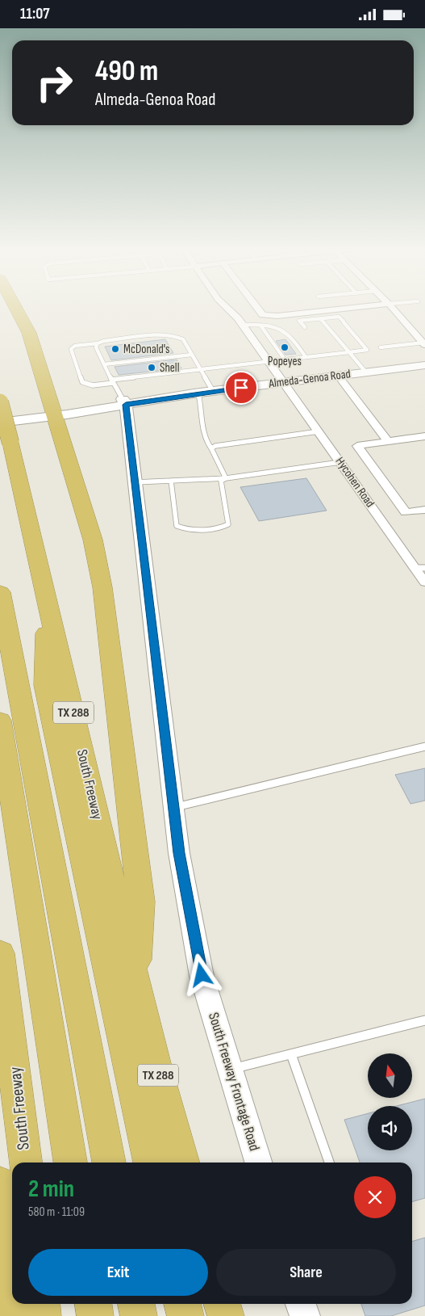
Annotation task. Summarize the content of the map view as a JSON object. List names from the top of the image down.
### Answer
{
  "streets": {
    "highway": ["TX 288", "South Freeway"],
    "main road": ["Almeda-Genoa Road", "South Freeway Frontage Road"],
    "street": ["Hycohen Road"]
  },
  "crossings": [
    ["Almeda-Genoa Road", "Hycohen Road"],
    ["Almeda-Genoa Road", "South Freeway Frontage Road"]
  ],
  "places": ["Popeyes", "McDonald's", "Shell"],
  "north": "top",
  "page": {
    "status": "11:07",
    "turn": ["490 m", "Almeda-Genoa Road"],
    "heading": ["2 min", "580 m · 11:09"],
    "buttons": ["Exit", "Share"]
  }
}
